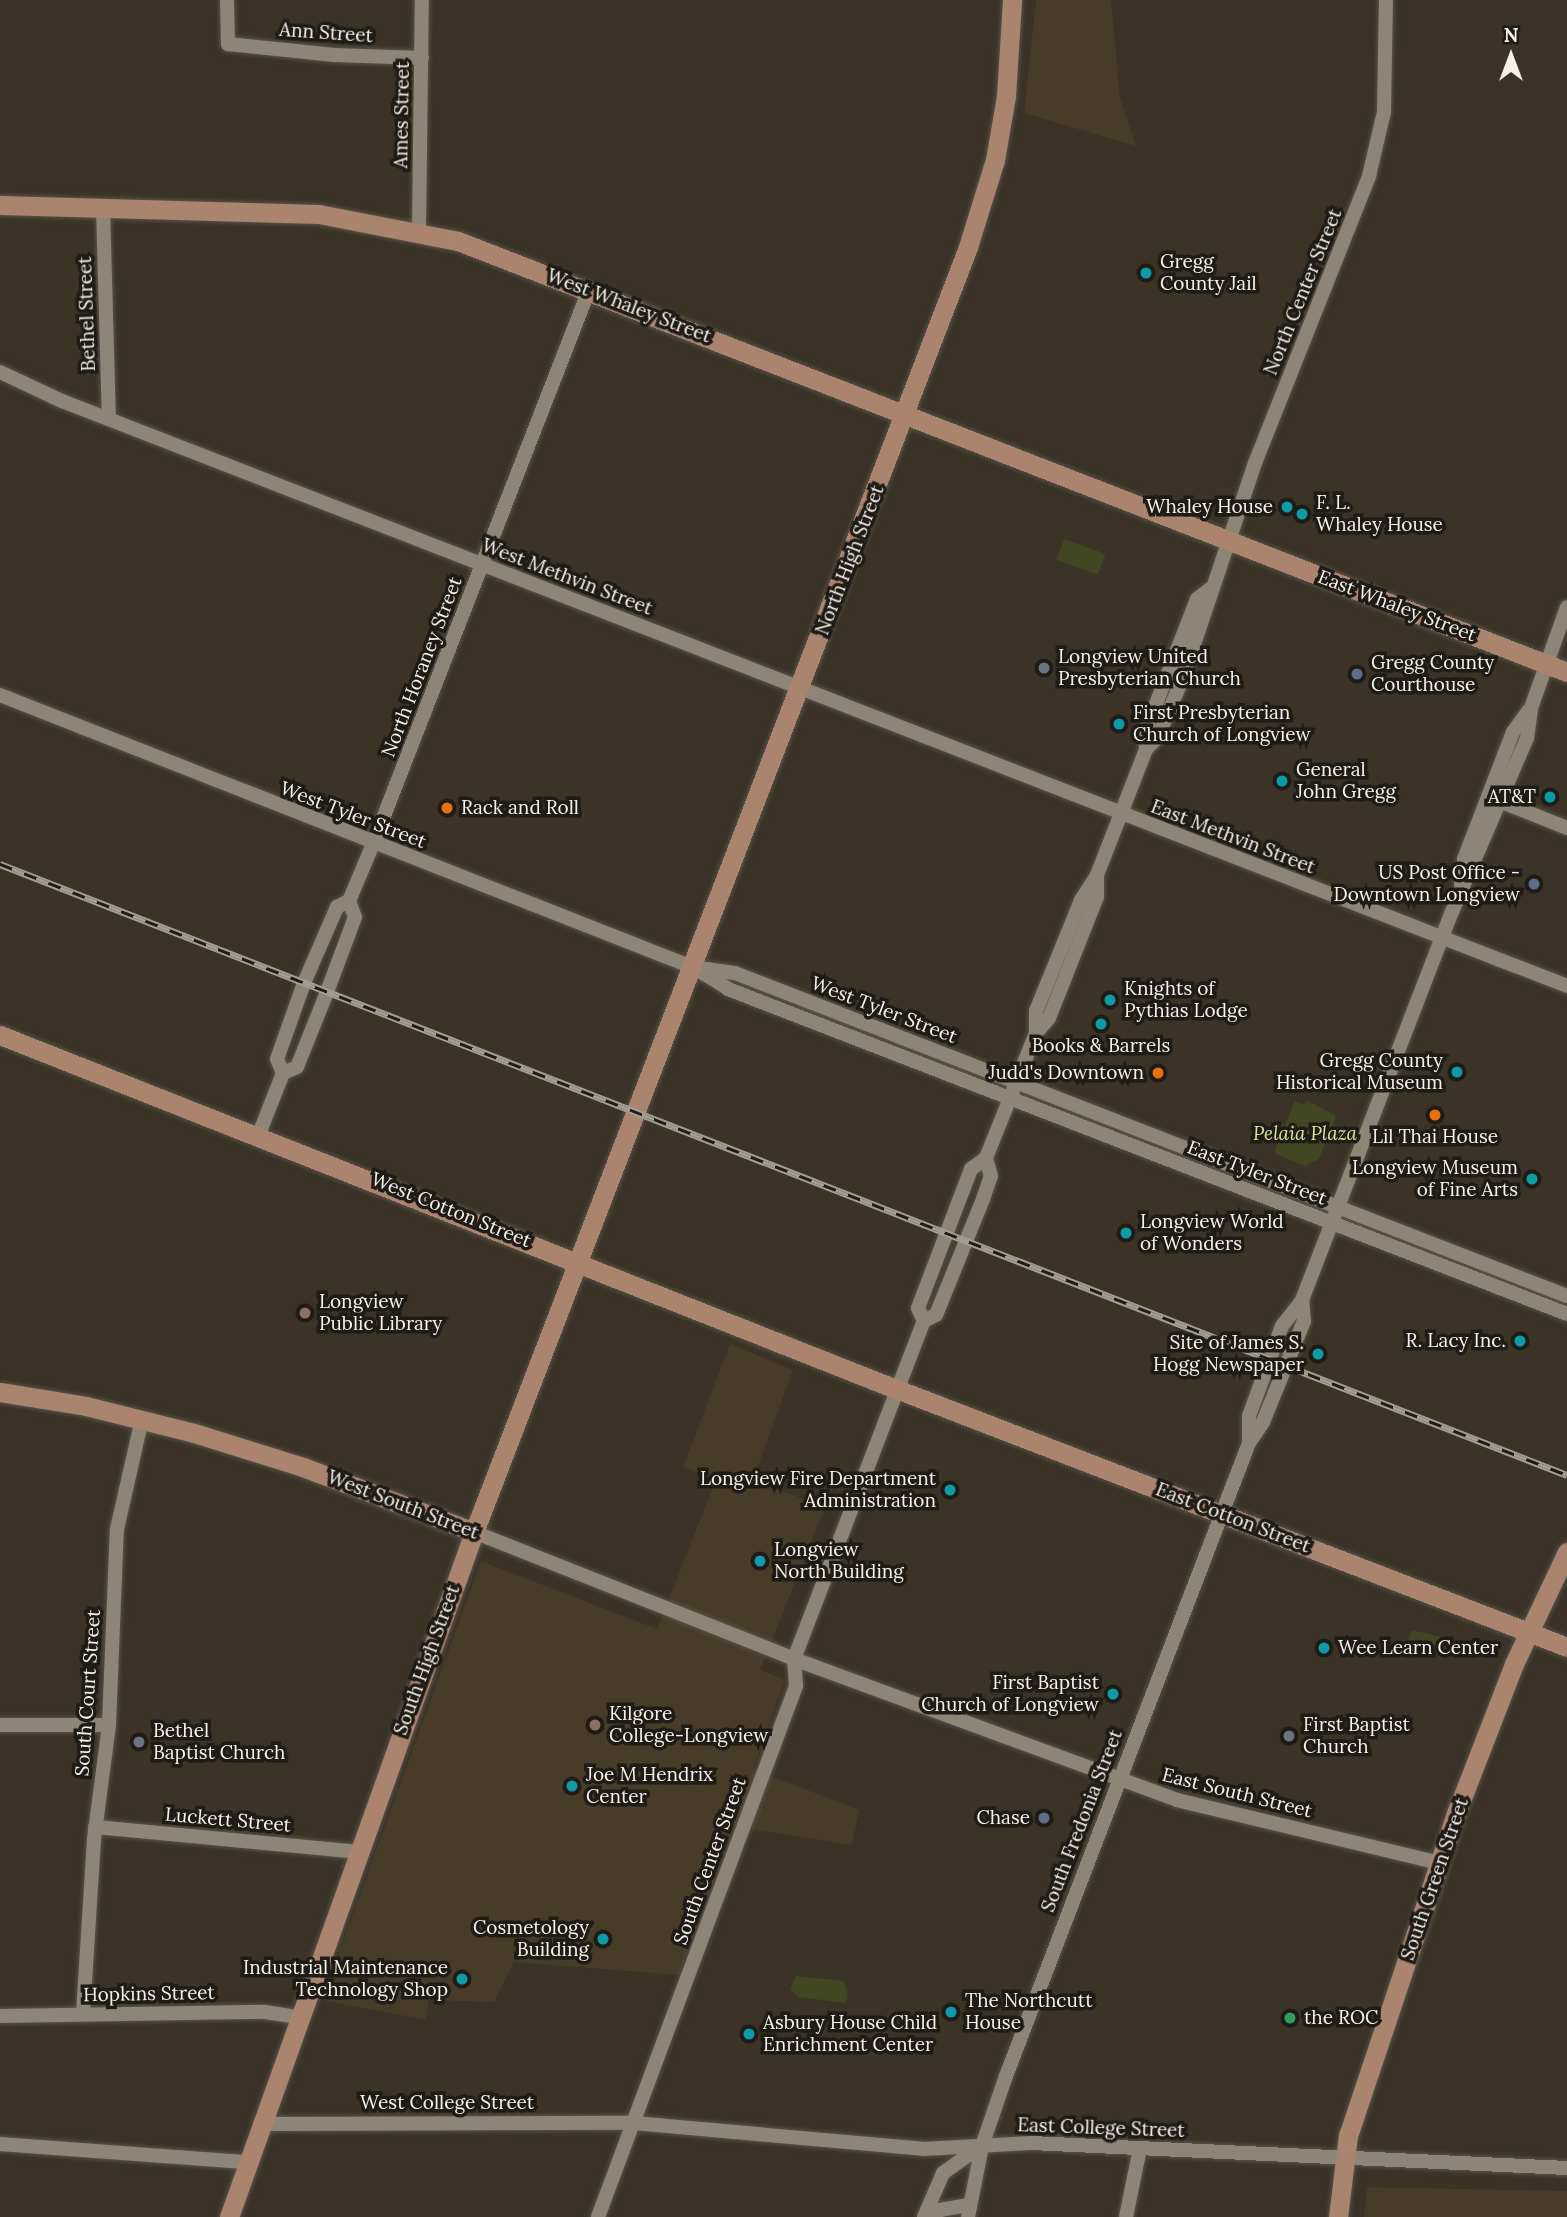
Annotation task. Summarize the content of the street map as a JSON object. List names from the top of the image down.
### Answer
{
  "streets": {
    "main road": [
      "West Whaley Street",
      "North High Street",
      "East Whaley Street",
      "West Cotton Street",
      "West South Street",
      "East Cotton Street",
      "South High Street",
      "South Green Street"
    ],
    "street": [
      "Ann Street",
      "Ames Street",
      "North Center Street",
      "Bethel Street",
      "West Methvin Street",
      "North Horaney Street",
      "West Tyler Street",
      "East Methvin Street",
      "East Tyler Street",
      "South Court Street",
      "East South Street",
      "Luckett Street",
      "South Fredonia Street",
      "South Center Street",
      "Hopkins Street",
      "West College Street",
      "East College Street"
    ]
  },
  "crossings": [
    ["Ann Street", "Ames Street"],
    ["Ames Street", "West Whaley Street"],
    ["North Center Street", "West Whaley Street"],
    ["North Center Street", "West Methvin Street"],
    ["North Center Street", "East Whaley Street"],
    ["North Center Street", "West Tyler Street"],
    ["North Center Street", "East Methvin Street"],
    ["North Center Street", "East Tyler Street"],
    ["North Center Street", "South Center Street"],
    ["West Whaley Street", "Bethel Street"],
    ["West Whaley Street", "North High Street"],
    ["West Whaley Street", "East Whaley Street"],
    ["West Whaley Street", "North Horaney Street"],
    ["Bethel Street", "West Methvin Street"],
    ["North High Street", "West Methvin Street"],
    ["North High Street", "West Tyler Street"],
    ["North High Street", "South High Street"],
    ["West Methvin Street", "North Horaney Street"],
    ["West Methvin Street", "East Methvin Street"],
    ["North Horaney Street", "West Tyler Street"],
    ["West Tyler Street", "East Tyler Street"],
    ["West Cotton Street", "East Cotton Street"],
    ["West Cotton Street", "South High Street"],
    ["West Cotton Street", "South Center Street"],
    ["West South Street", "South High Street"],
    ["West South Street", "South Court Street"],
    ["West South Street", "East South Street"],
    ["West South Street", "South Center Street"],
    ["East Cotton Street", "South Fredonia Street"],
    ["East Cotton Street", "South Center Street"],
    ["East Cotton Street", "South Green Street"],
    ["South High Street", "Luckett Street"],
    ["South High Street", "Hopkins Street"],
    ["South High Street", "West College Street"],
    ["South Court Street", "Luckett Street"],
    ["South Court Street", "Hopkins Street"],
    ["East South Street", "South Fredonia Street"],
    ["East South Street", "South Center Street"],
    ["East South Street", "South Green Street"],
    ["South Fredonia Street", "East College Street"],
    ["South Center Street", "West College Street"],
    ["South Center Street", "East College Street"],
    ["South Green Street", "East College Street"],
    ["West College Street", "East College Street"]
  ],
  "parks": ["Pelaia Plaza"],
  "places": [
    "Gregg County Jail",
    "Whaley House",
    "F. L. Whaley House",
    "Longview United Presbyterian Church",
    "Gregg County Courthouse",
    "First Presbyterian Church of Longview",
    "General John Gregg",
    "AT&T",
    "Rack and Roll",
    "US Post Office - Downtown Longview",
    "Knights of Pythias Lodge",
    "Books & Barrels",
    "Gregg County Historical Museum",
    "Judd's Downtown",
    "Lil Thai House",
    "Longview Museum of Fine Arts",
    "Longview World of Wonders",
    "Longview Public Library",
    "R. Lacy Inc.",
    "Site of James S. Hogg Newspaper",
    "Longview Fire Department Administration",
    "Longview North Building",
    "Wee Learn Center",
    "First Baptist Church of Longview",
    "Kilgore College-Longview",
    "First Baptist Church",
    "Bethel Baptist Church",
    "Joe M Hendrix Center",
    "Chase",
    "Cosmetology Building",
    "Industrial Maintenance Technology Shop",
    "The Northcutt House",
    "the ROC",
    "Asbury House Child Enrichment Center"
  ],
  "north": "top"
}
